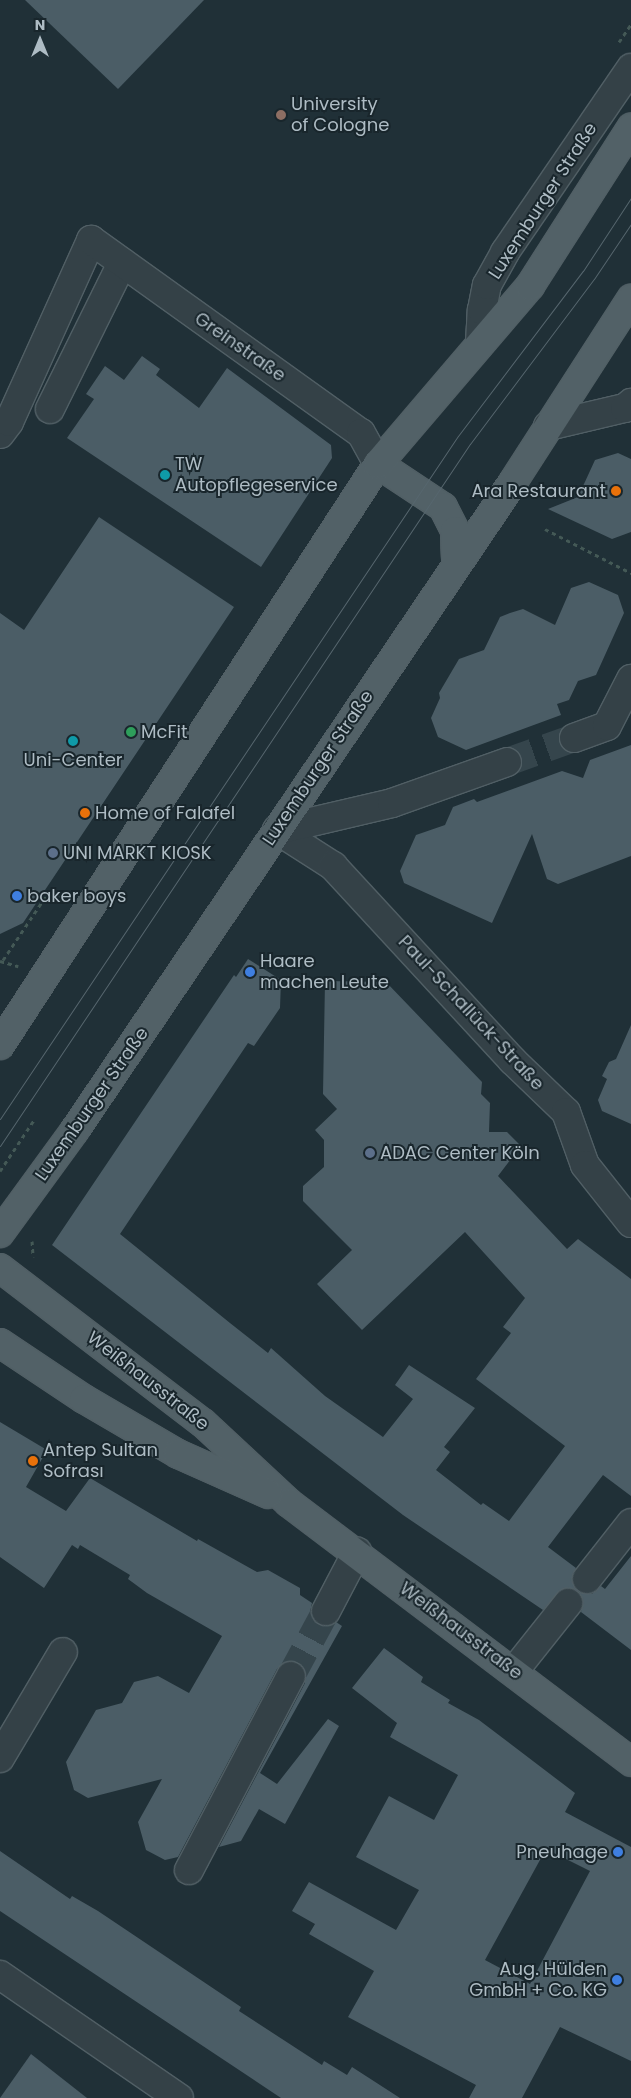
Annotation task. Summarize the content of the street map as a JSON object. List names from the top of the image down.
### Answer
{
  "streets": {
    "main road": ["Luxemburger Straße", "Weißhausstraße"],
    "street": ["Greinstraße", "Paul-Schallück-Straße"]
  },
  "crossings": [
    ["Luxemburger Straße", "Greinstraße"],
    ["Luxemburger Straße", "Paul-Schallück-Straße"]
  ],
  "places": [
    "University of Cologne",
    "TW Autopflegeservice",
    "Ara Restaurant",
    "McFit",
    "Uni-Center",
    "Home of Falafel",
    "UNI MARKT KIOSK",
    "baker boys",
    "Haare machen Leute",
    "ADAC Center Köln",
    "Antep Sultan Sofrası",
    "Pneuhage",
    "Aug. Hülden GmbH + Co. KG"
  ],
  "north": "top"
}
